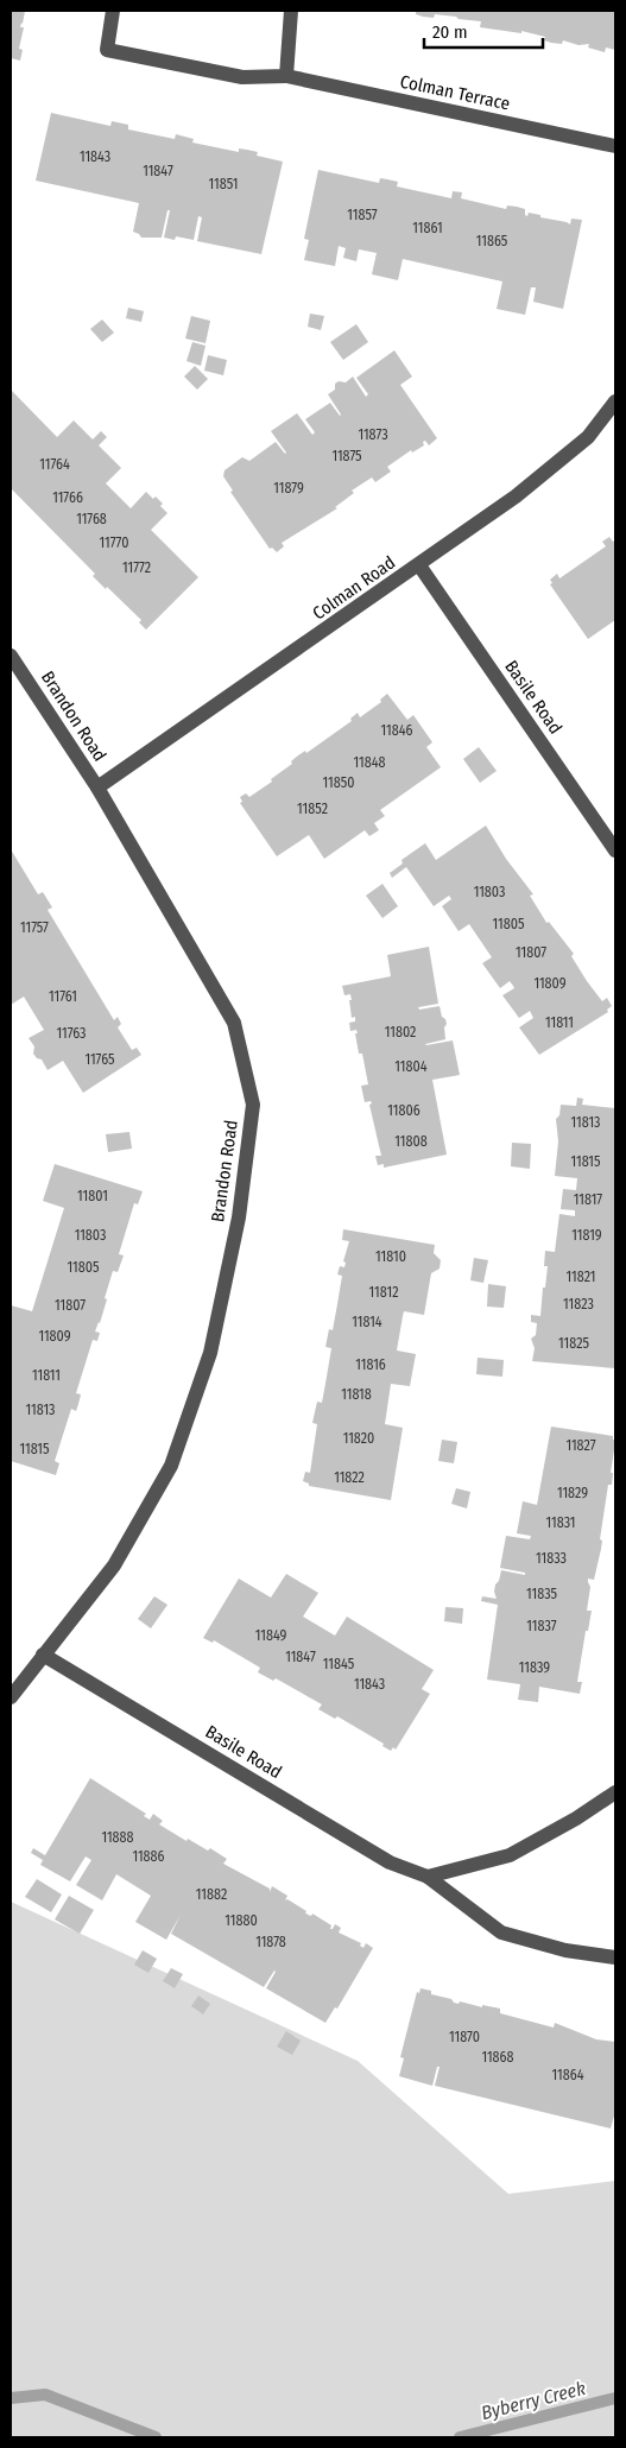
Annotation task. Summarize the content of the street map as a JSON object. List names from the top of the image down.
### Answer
{
  "streets": {
    "street": [
      "Colman Terrace",
      "Colman Road",
      "Basile Road",
      "Brandon Road"
    ]
  },
  "crossings": [
    ["Colman Road", "Basile Road"],
    ["Colman Road", "Brandon Road"],
    ["Basile Road", "Brandon Road"]
  ],
  "water": ["Byberry Creek"],
  "house_numbers": [
    "11843",
    "11847",
    "11851",
    "11857",
    "11861",
    "11865",
    "11873",
    "11875",
    "11764",
    "11879",
    "11766",
    "11768",
    "11770",
    "11772",
    "11846",
    "11848",
    "11850",
    "11852",
    "11803",
    "11805",
    "11757",
    "11807",
    "11809",
    "11761",
    "11811",
    "11802",
    "11763",
    "11765",
    "11804",
    "11806",
    "11813",
    "11808",
    "11815",
    "11801",
    "11817",
    "11803",
    "11819",
    "11810",
    "11805",
    "11821",
    "11812",
    "11823",
    "11807",
    "11814",
    "11809",
    "11825",
    "11816",
    "11811",
    "11818",
    "11813",
    "11820",
    "11827",
    "11815",
    "11822",
    "11829",
    "11831",
    "11833",
    "11835",
    "11837",
    "11849",
    "11847",
    "11845",
    "11839",
    "11843",
    "11888",
    "11886",
    "11882",
    "11880",
    "11878",
    "11870",
    "11868",
    "11864"
  ],
  "scale_bar": "20 m"
}
